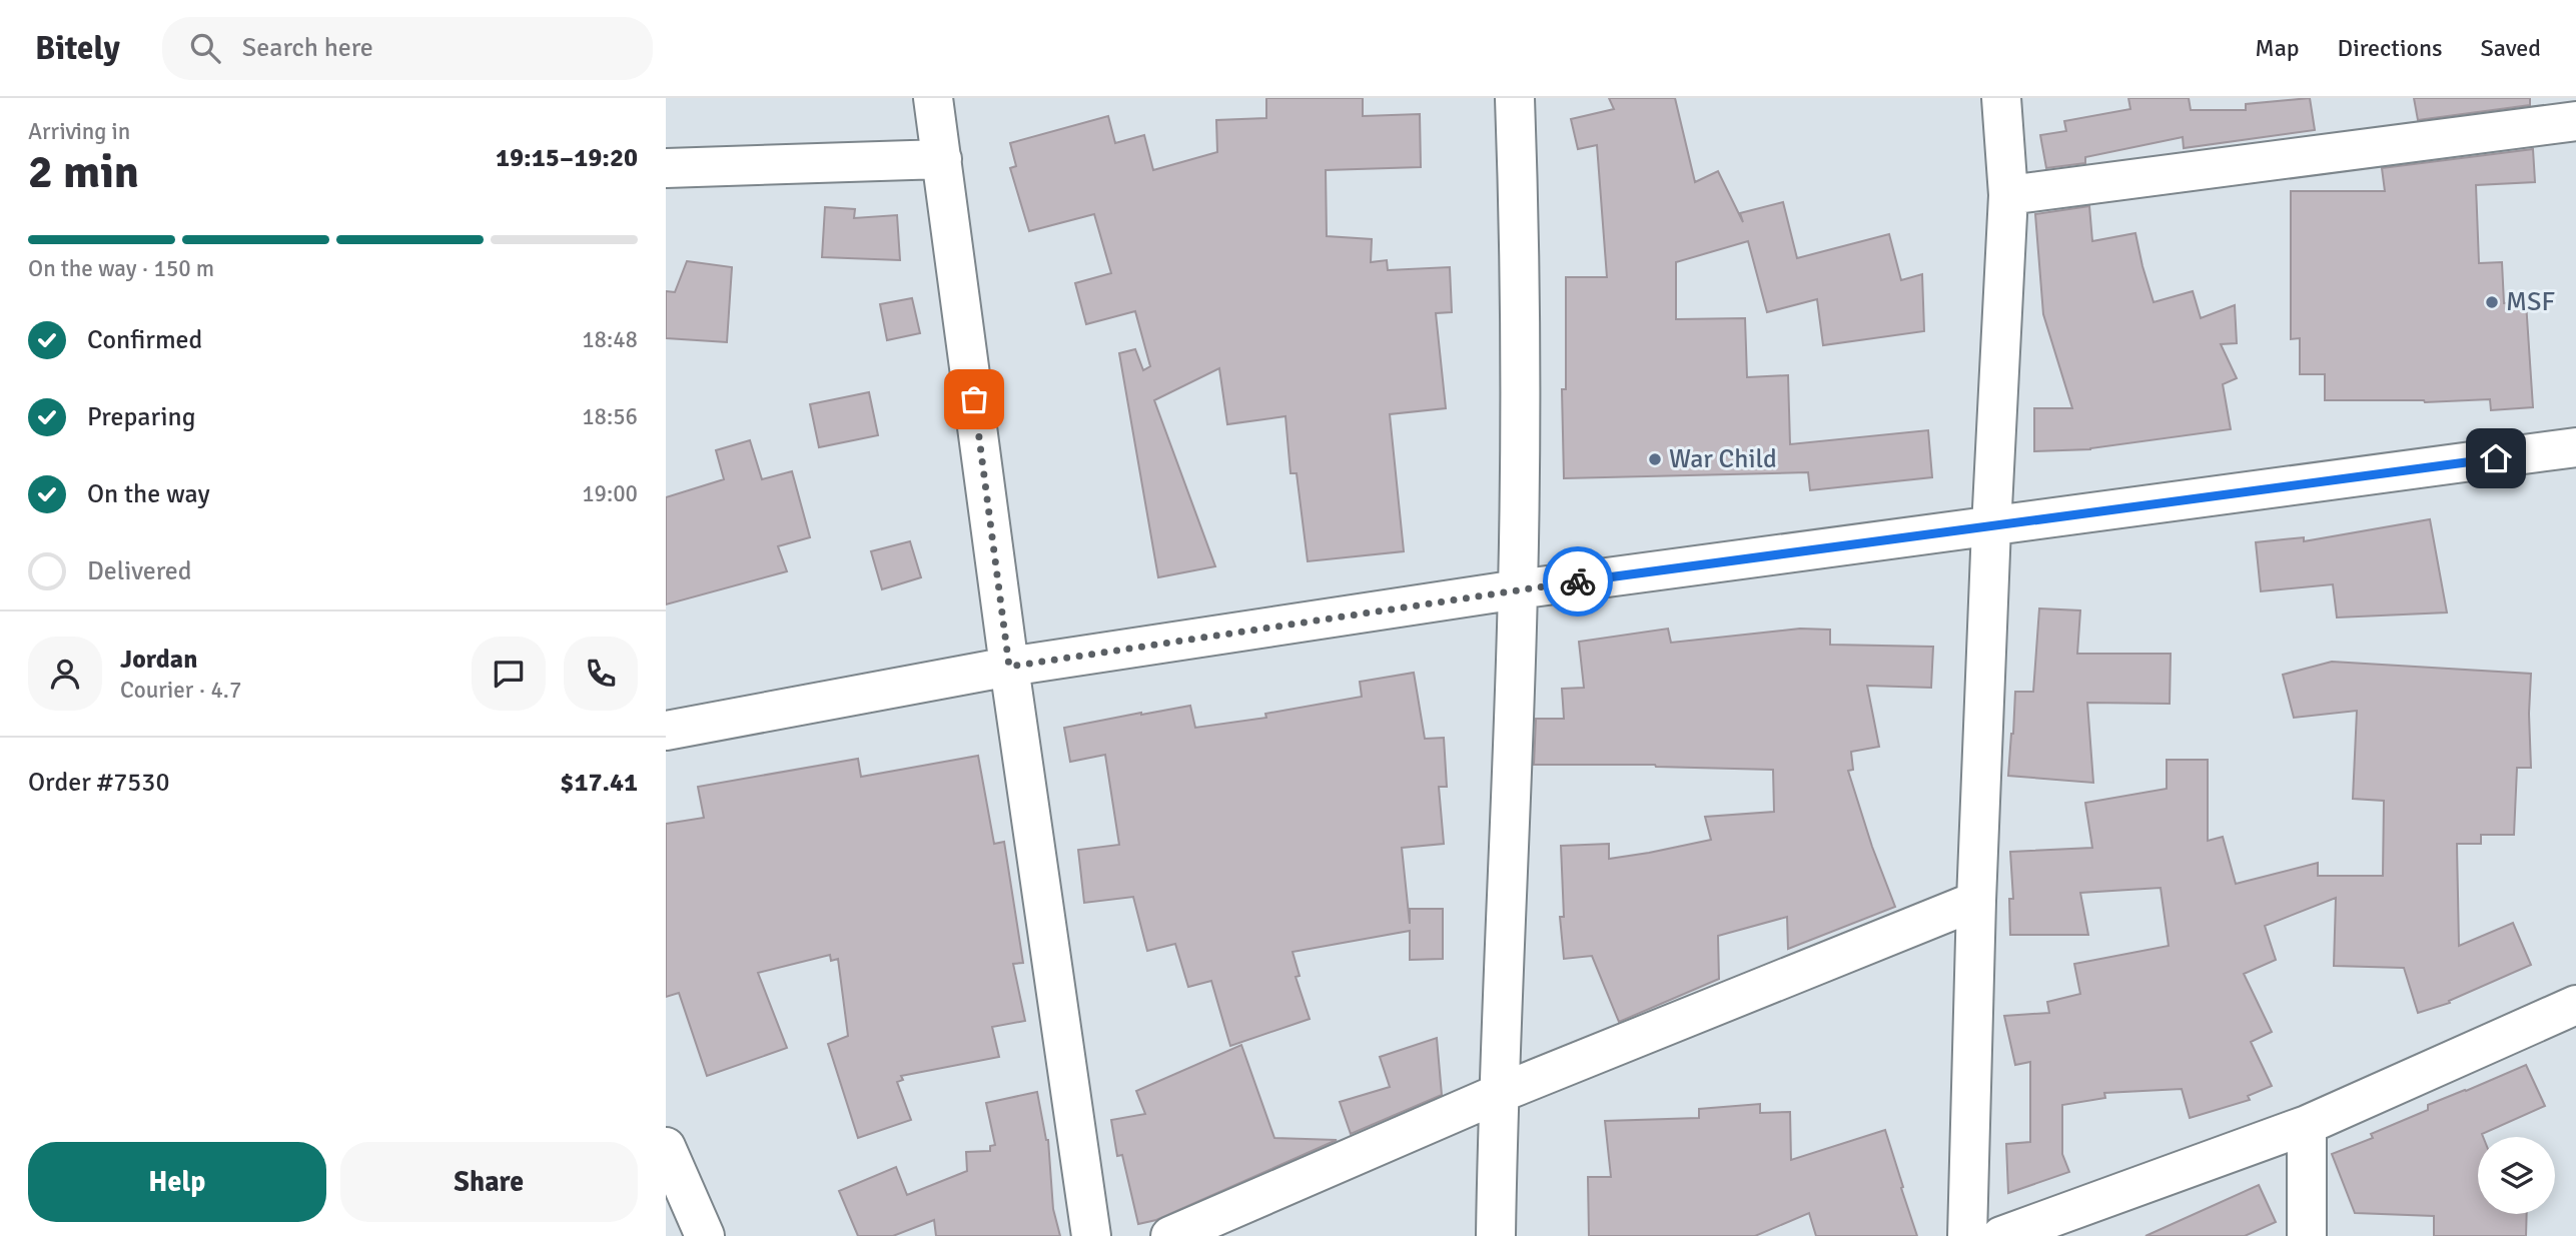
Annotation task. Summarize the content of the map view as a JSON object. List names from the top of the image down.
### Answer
{
  "places": ["MSF", "War Child"],
  "page": {
    "header": "Bitely",
    "search": "Search here",
    "nav": ["Map", "Directions", "Saved"],
    "heading": ["2 min", "Arriving in", "19:15–19:20"],
    "panel": [
      "Jordan",
      "Courier · 4.7",
      "Order #7530",
      "$17.41"
    ],
    "bar": "On the way · 150 m",
    "list": [
      ["Confirmed", "18:48"],
      ["Preparing", "18:56"],
      ["On the way", "19:00"],
      "Delivered"
    ],
    "buttons": ["Help", "Share"]
  }
}
